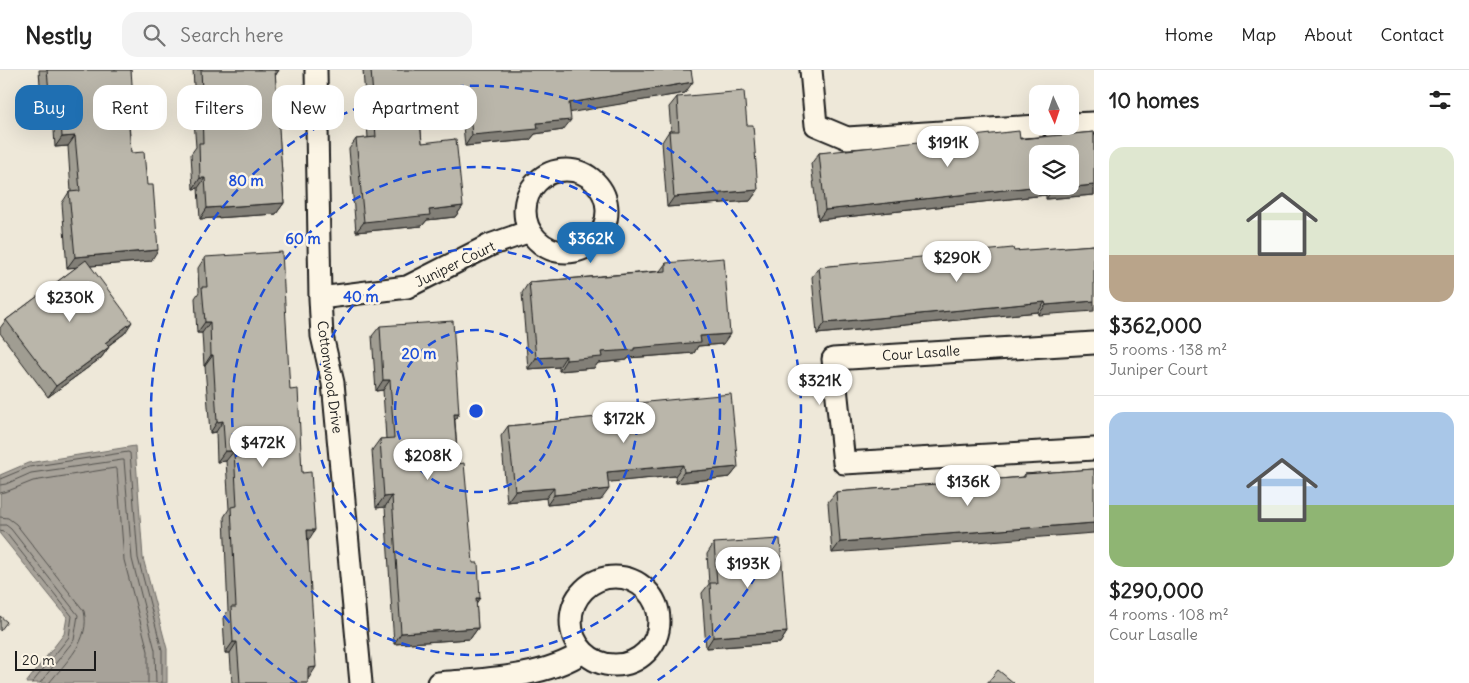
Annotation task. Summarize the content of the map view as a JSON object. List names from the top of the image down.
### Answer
{
  "streets": {
    "street": ["Juniper Court", "Cour Lasalle", "Cottonwood Drive"]
  },
  "crossings": [
    ["Juniper Court", "Cottonwood Drive"]
  ],
  "scale_bar": "20 m",
  "north": "bottom",
  "page": {
    "header": "Nestly",
    "search": "Search here",
    "nav": [
      "Home",
      "Map",
      "About",
      "Contact"
    ],
    "heading": "10 homes",
    "chip": [
      "Buy",
      "Rent",
      "Filters",
      "New",
      "Apartment"
    ],
    "price": [
      "$191K",
      "$362K",
      "$290K",
      "$230K",
      "$321K",
      "$172K",
      "$472K",
      "$208K",
      "$136K",
      "$193K"
    ],
    "list": [
      {
        "name": "$362,000",
        "note": "5 rooms · 138 m² · Juniper Court"
      },
      {
        "name": "$290,000",
        "note": "4 rooms · 108 m² · Cour Lasalle"
      }
    ],
    "scale": "20 m"
  },
  "rings": [
    "80 m",
    "60 m",
    "40 m",
    "20 m"
  ]
}
